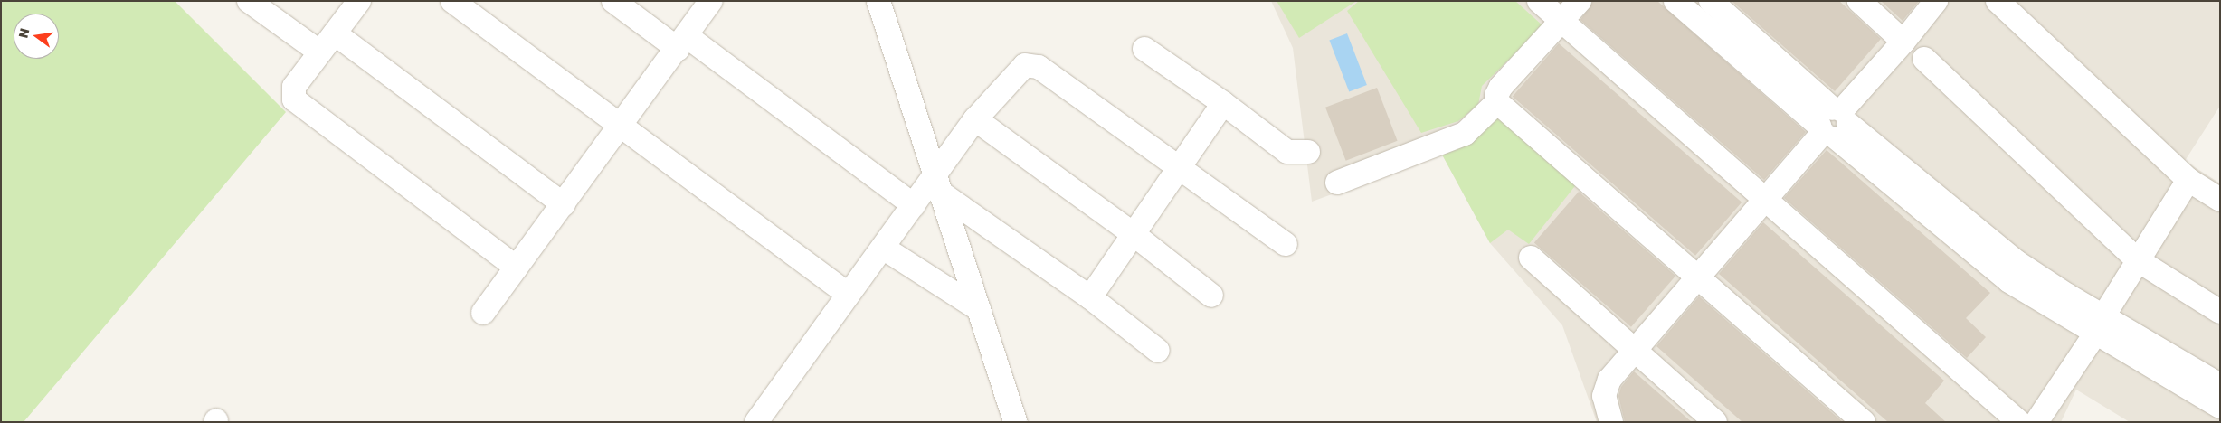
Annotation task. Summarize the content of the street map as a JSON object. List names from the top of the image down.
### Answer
{
  "north": "left"
}
